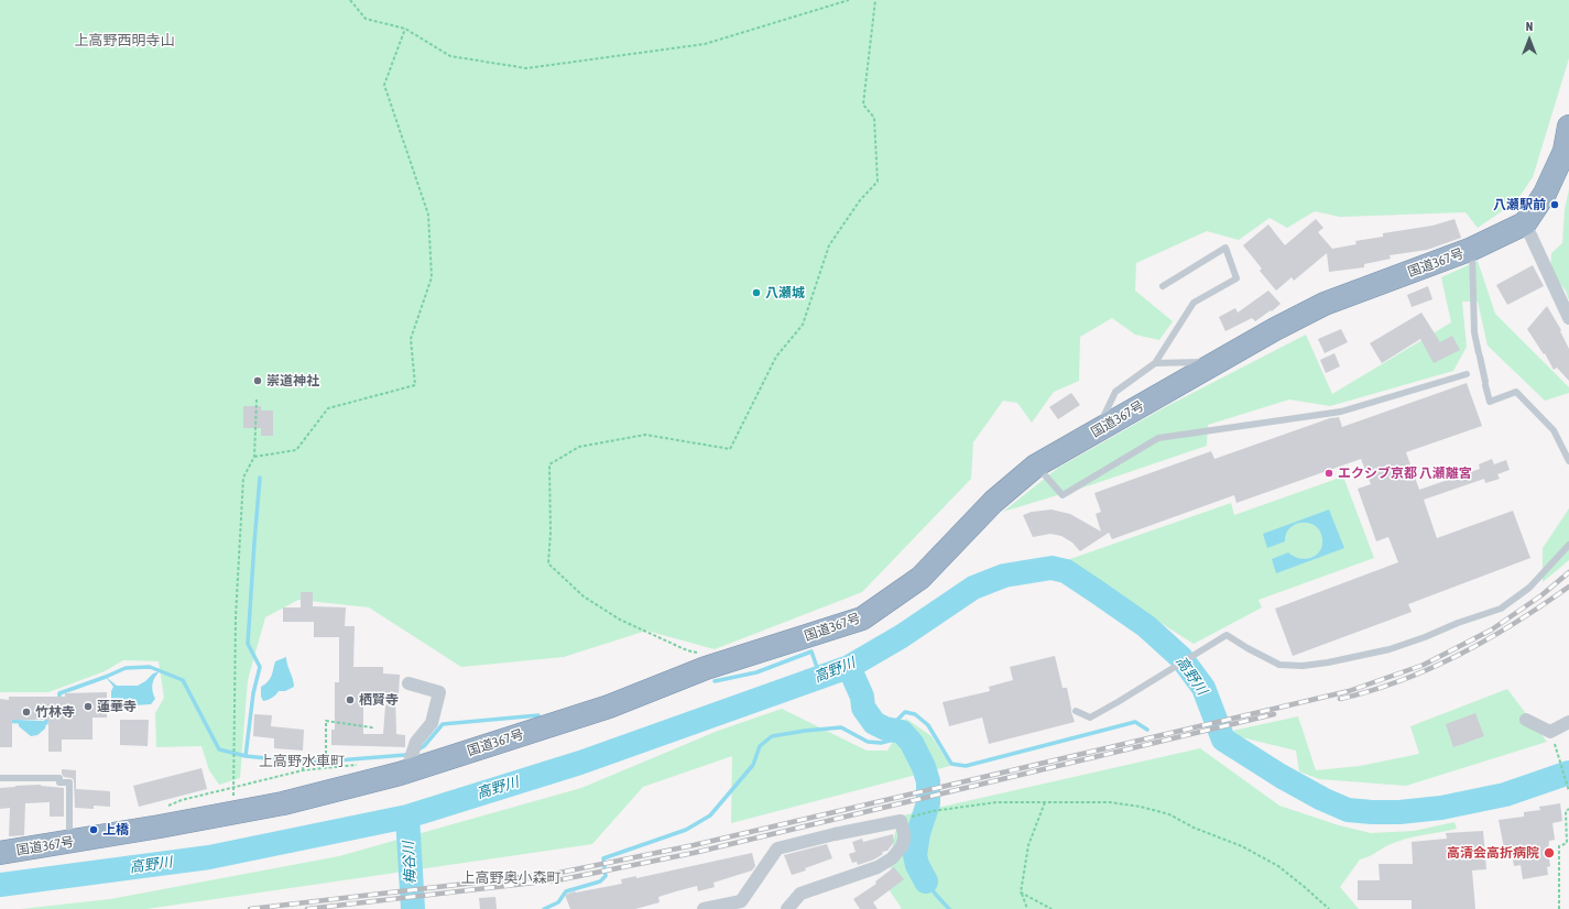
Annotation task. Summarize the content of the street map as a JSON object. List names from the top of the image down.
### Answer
{
  "streets": {
    "highway": ["国道367号"]
  },
  "districts": ["上高野西明寺山", "上高野水車町", "上高野奥小森町"],
  "water": ["高野川", "梅谷川"],
  "places": [
    "八瀬駅前",
    "八瀬城",
    "崇道神社",
    "エクシブ京都 八瀬離宮",
    "栖賢寺",
    "蓮華寺",
    "竹林寺",
    "上橋",
    "高清会高折病院"
  ],
  "north": "top"
}
